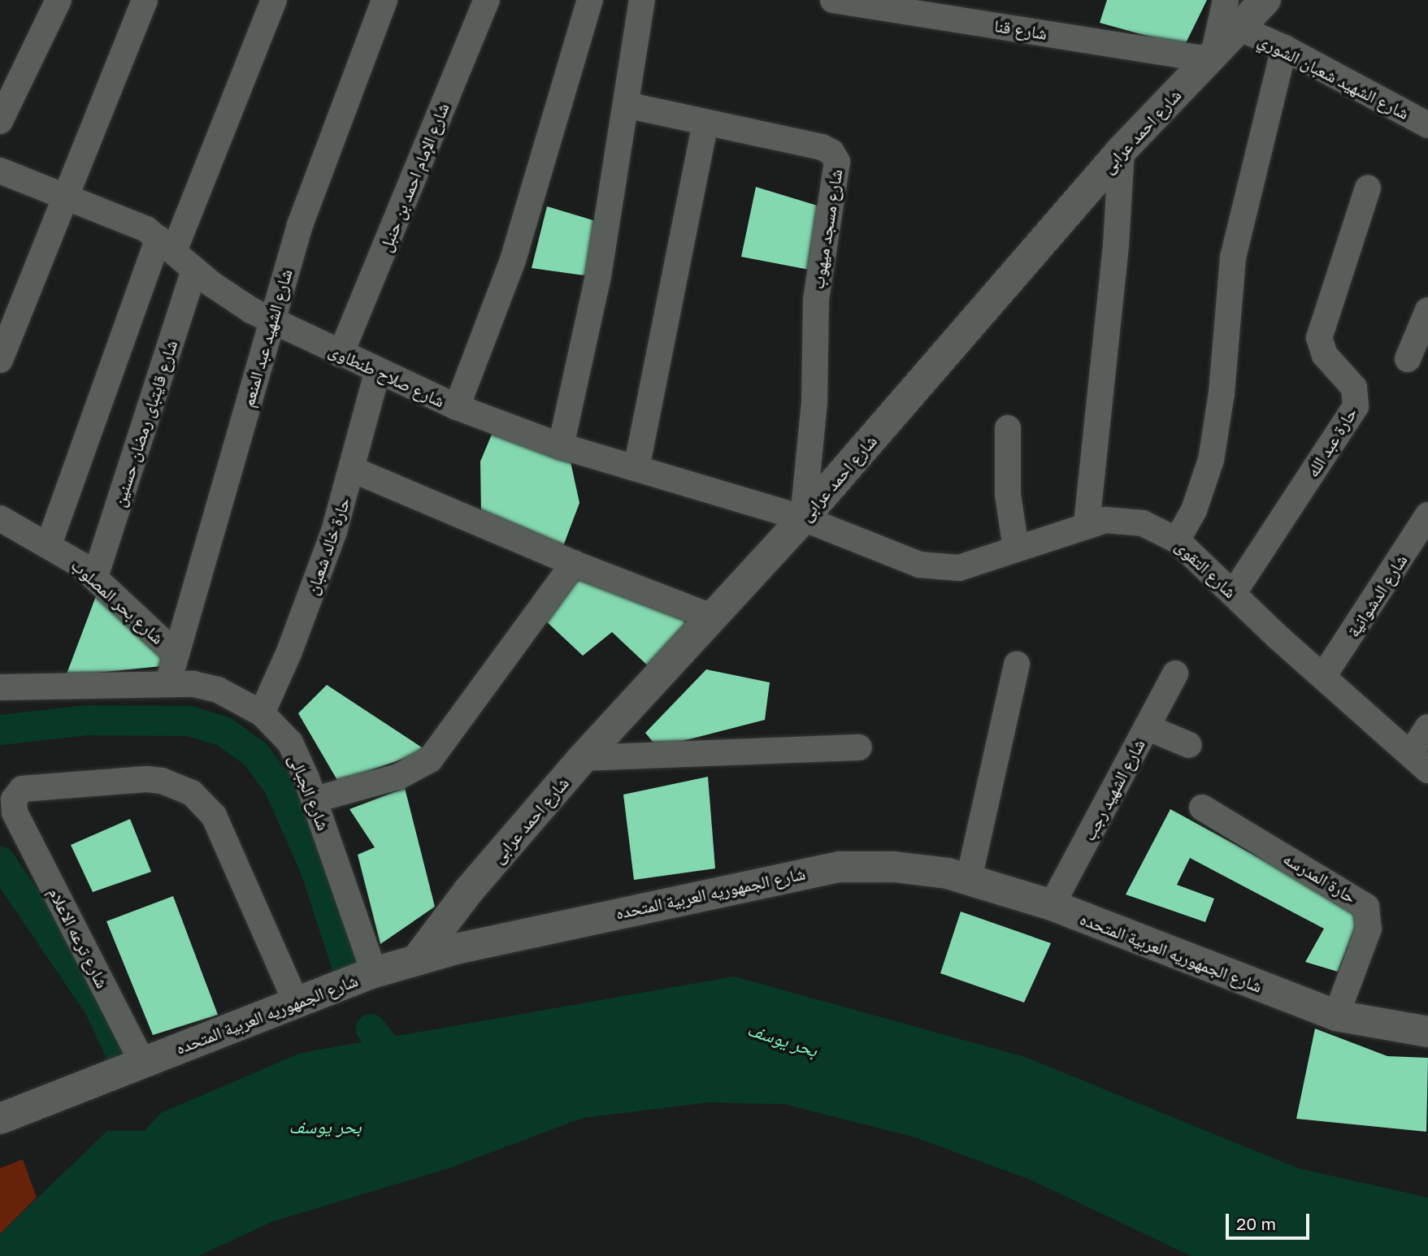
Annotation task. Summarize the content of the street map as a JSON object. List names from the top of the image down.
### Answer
{
  "streets": {
    "street": [
      "شارع قنا",
      "شارع الشهيد شعبان الشوري",
      "شارع احمد عرابى",
      "شارع الإمام احمد بن حنبل",
      "شارع مسجد ميهوب",
      "شارع الشهيد عبد المنعم",
      "شارع صلاح طنطاوى",
      "شارع قايتباى رمضان حسنين",
      "حارة عبد الله",
      "حارة خالد شعبان",
      "شارع التقوى",
      "شارع الدشوانية",
      "شارع بحر المصلوب",
      "شارع الشهيد رجب",
      "شارع الجبالى",
      "حارة المدرسه",
      "شارع الجمهوريه العربية المتحده",
      "شارع ترعه الاعلام"
    ]
  },
  "crossings": [
    ["شارع قنا", "شارع احمد عرابى"],
    ["شارع الشهيد شعبان الشوري", "شارع احمد عرابى"],
    ["شارع احمد عرابى", "شارع مسجد ميهوب"],
    ["شارع احمد عرابى", "شارع صلاح طنطاوى"],
    ["شارع احمد عرابى", "شارع التقوى"],
    ["شارع احمد عرابى", "شارع الجمهوريه العربية المتحده"],
    ["شارع الإمام احمد بن حنبل", "شارع صلاح طنطاوى"],
    ["شارع مسجد ميهوب", "شارع صلاح طنطاوى"],
    ["شارع مسجد ميهوب", "شارع التقوى"],
    ["شارع الشهيد عبد المنعم", "شارع صلاح طنطاوى"],
    ["شارع الشهيد عبد المنعم", "شارع بحر المصلوب"],
    ["شارع الشهيد عبد المنعم", "شارع الجبالى"],
    ["شارع صلاح طنطاوى", "شارع قايتباى رمضان حسنين"],
    ["شارع صلاح طنطاوى", "حارة خالد شعبان"],
    ["شارع صلاح طنطاوى", "شارع التقوى"],
    ["شارع قايتباى رمضان حسنين", "شارع بحر المصلوب"],
    ["حارة عبد الله", "شارع التقوى"],
    ["حارة خالد شعبان", "شارع الجبالى"],
    ["شارع التقوى", "شارع الدشوانية"],
    ["شارع الشهيد رجب", "شارع الجمهوريه العربية المتحده"],
    ["شارع الجبالى", "شارع الجمهوريه العربية المتحده"],
    ["حارة المدرسه", "شارع الجمهوريه العربية المتحده"],
    ["شارع الجمهوريه العربية المتحده", "شارع ترعه الاعلام"]
  ],
  "water": ["بحر يوسف"],
  "scale_bar": "20 m"
}
